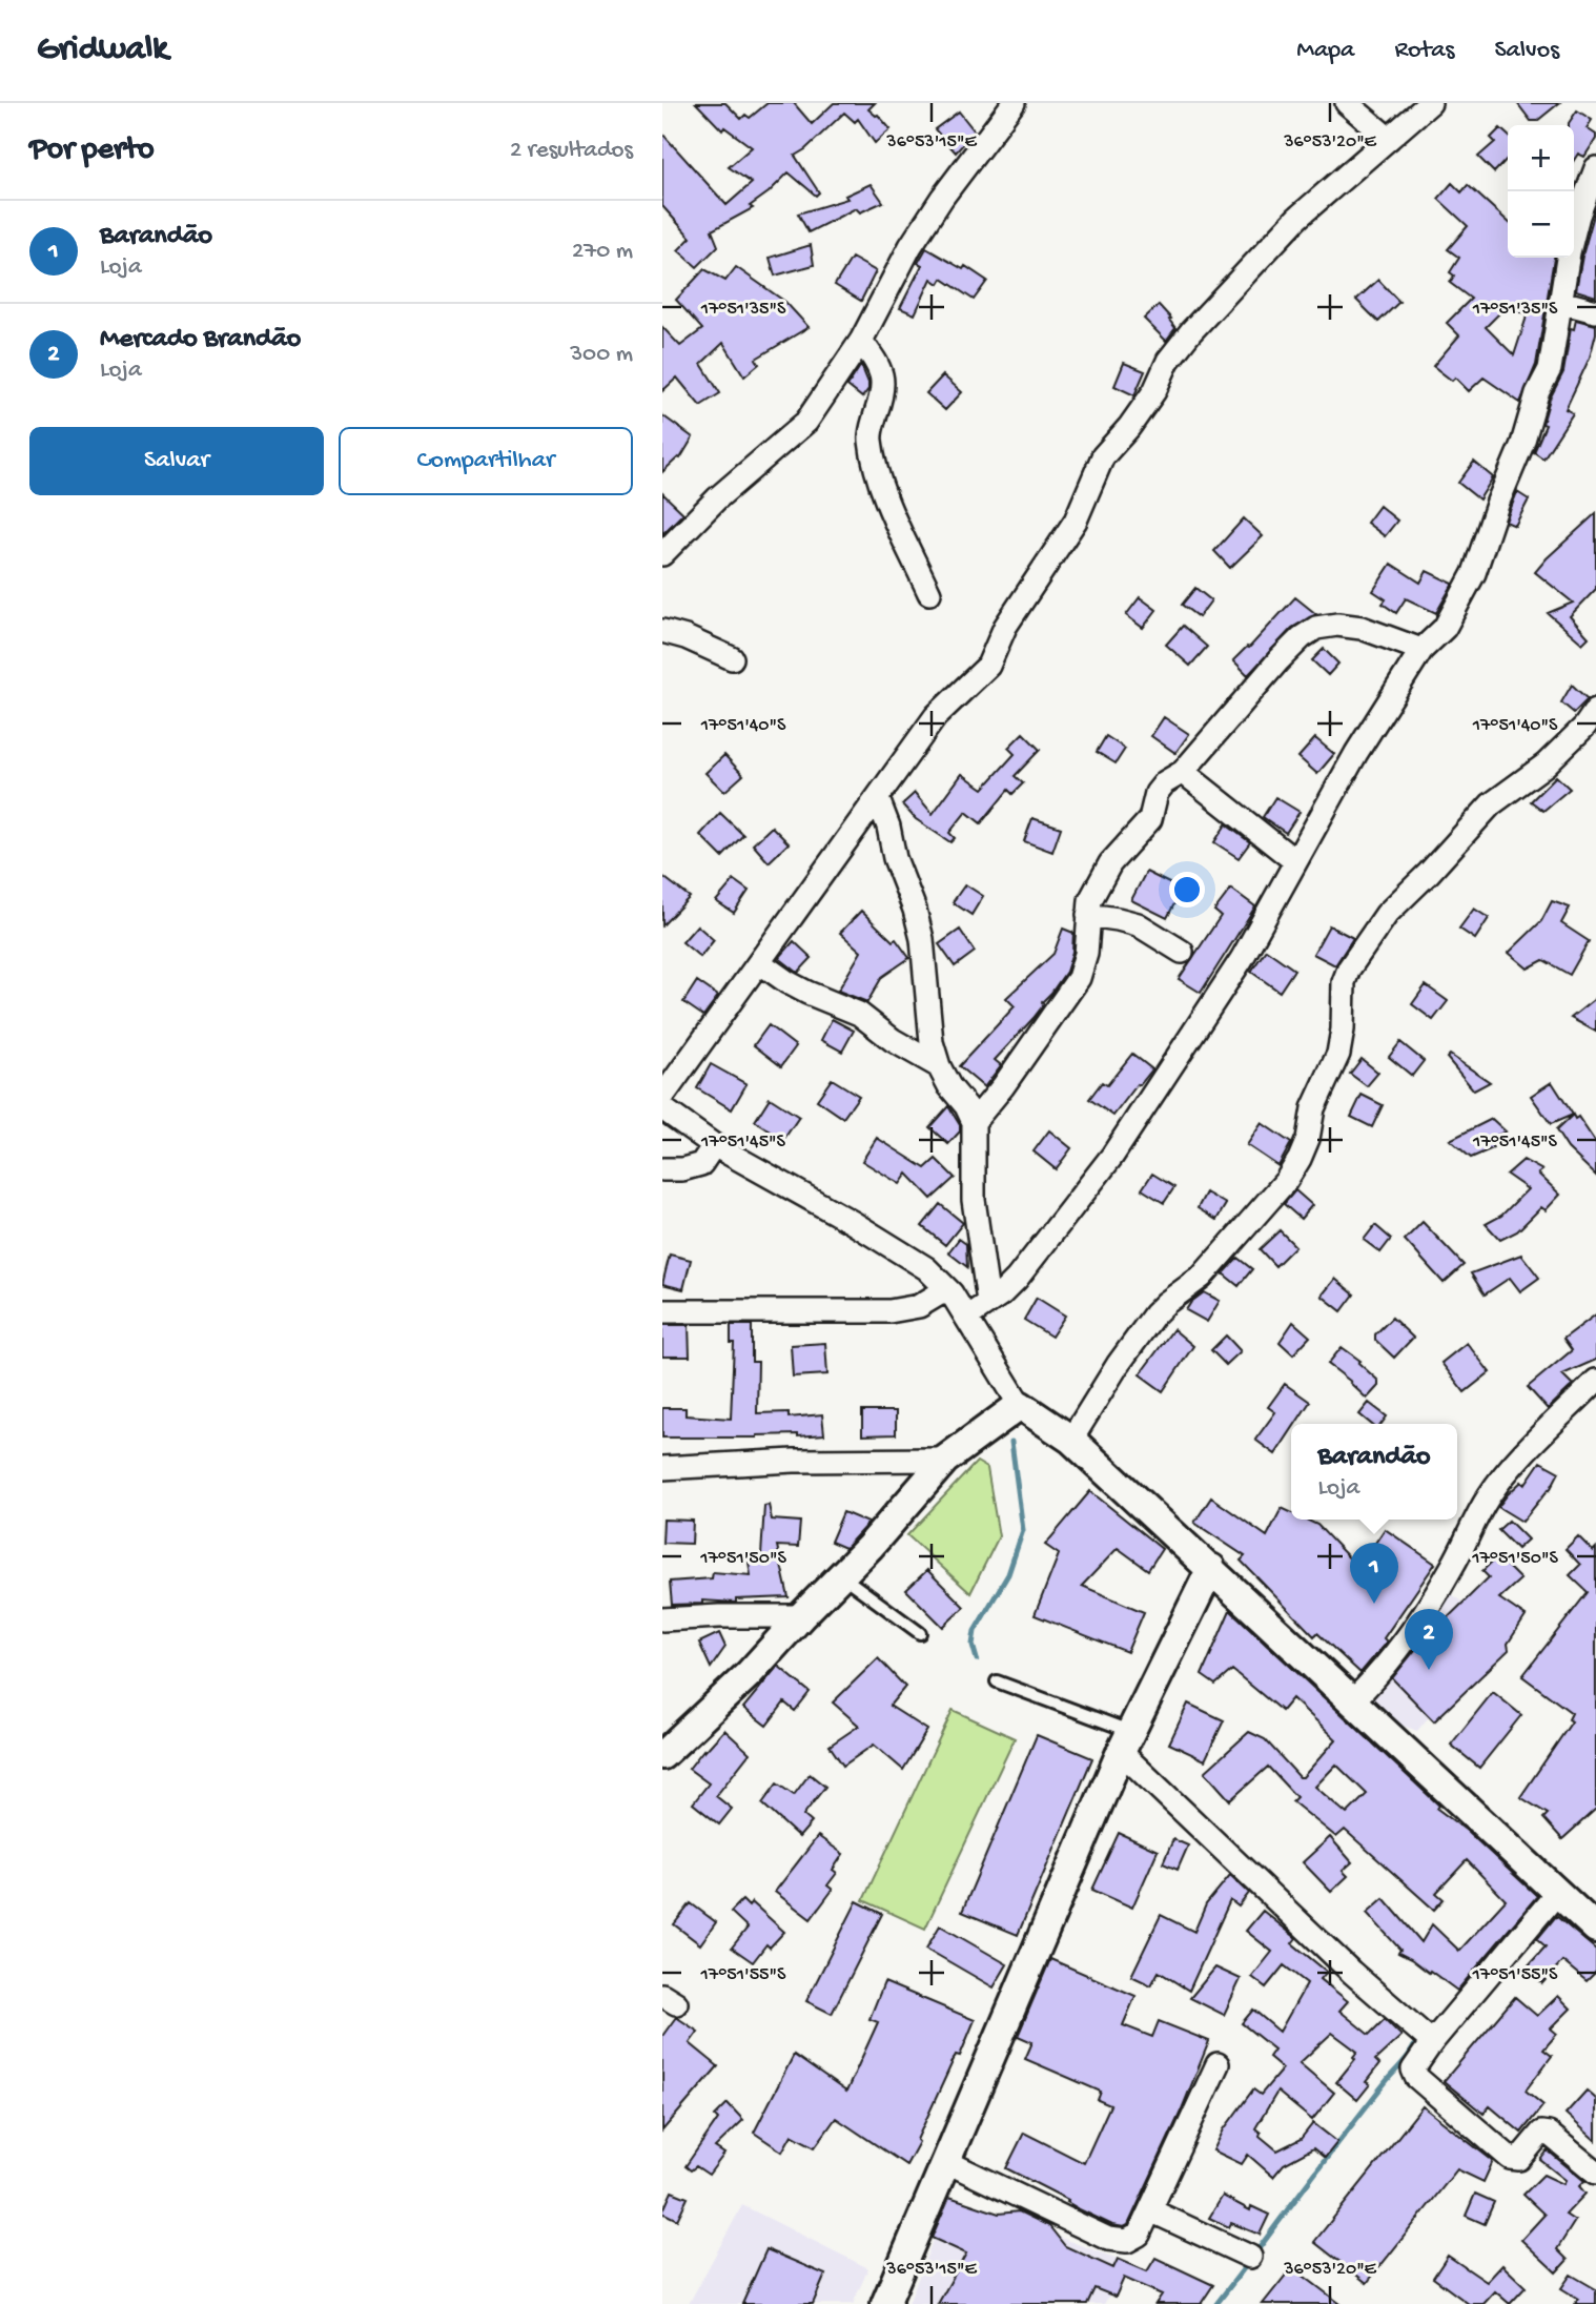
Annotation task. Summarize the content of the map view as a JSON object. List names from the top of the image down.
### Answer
{
  "page": {
    "header": "Gridwalk",
    "nav": ["Mapa", "Rotas", "Salvos"],
    "heading": ["Por perto", "2 resultados"],
    "map_buttons": ["+", "−"],
    "list": [
      {
        "mark": "1",
        "name": "Barandão",
        "note": "Loja",
        "value": "270 m"
      },
      {
        "mark": "2",
        "name": "Mercado Brandão",
        "note": "Loja",
        "value": "300 m"
      }
    ],
    "buttons": ["Salvar", "Compartilhar"],
    "popup": ["Barandão", "Loja"],
    "pins": ["1", "2"]
  },
  "coordinates": [
    "36°53'15\"E",
    "36°53'20\"E",
    "17°51'35\"S",
    "17°51'40\"S",
    "17°51'45\"S",
    "17°51'50\"S",
    "17°51'55\"S"
  ]
}
